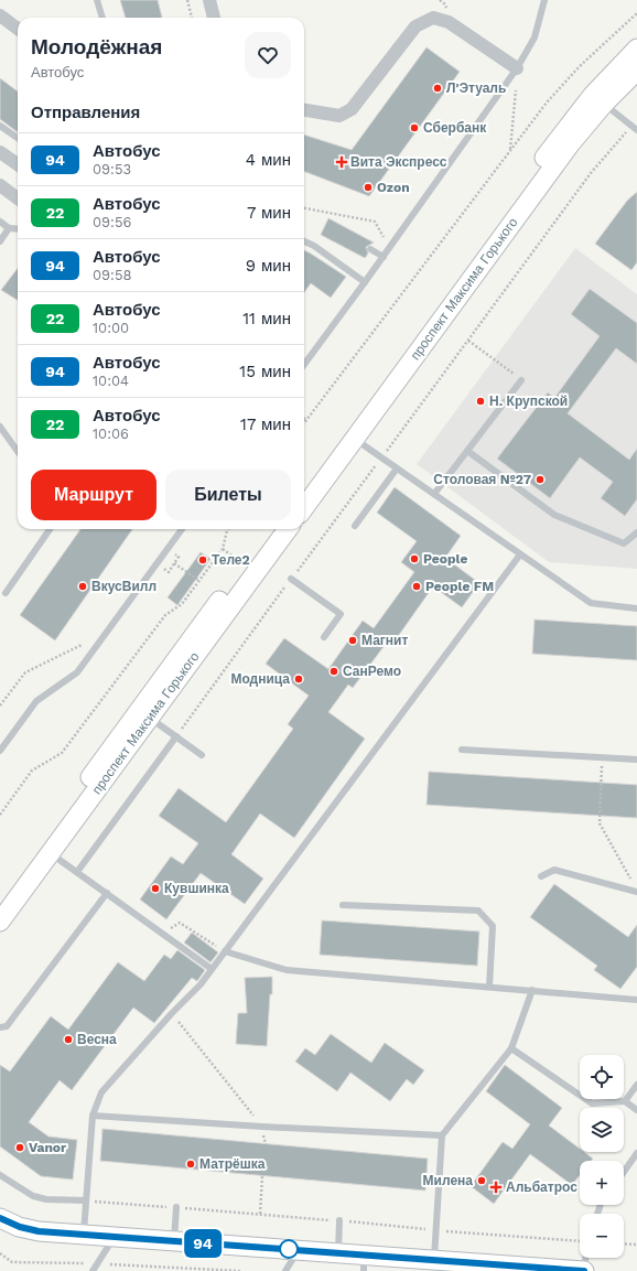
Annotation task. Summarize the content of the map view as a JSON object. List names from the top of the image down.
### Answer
{
  "streets": {
    "main road": ["проспект Максима Горького"]
  },
  "places": {
    "other": [
      "Л'Этуаль",
      "Сбербанк",
      "Ozon",
      "Н. Крупской",
      "Столовая №27",
      "People",
      "Теле2",
      "ВкусВилл",
      "People FM",
      "Магнит",
      "СанРемо",
      "Модница",
      "Кувшинка",
      "Весна",
      "Vanor",
      "Матрёшка",
      "Милена"
    ],
    "health": ["Вита Экспресс", "Альбатрос"]
  },
  "lines": ["bus line 94"],
  "page": {
    "on_map": "94",
    "heading": [
      ["Молодёжная", "Автобус"],
      "Отправления"
    ],
    "list": [
      {
        "mark": "94",
        "name": "Автобус",
        "note": "09:53",
        "value": "4 мин"
      },
      {
        "mark": "22",
        "name": "Автобус",
        "note": "09:56",
        "value": "7 мин"
      },
      {
        "mark": "94",
        "name": "Автобус",
        "note": "09:58",
        "value": "9 мин"
      },
      {
        "mark": "22",
        "name": "Автобус",
        "note": "10:00",
        "value": "11 мин"
      },
      {
        "mark": "94",
        "name": "Автобус",
        "note": "10:04",
        "value": "15 мин"
      },
      {
        "mark": "22",
        "name": "Автобус",
        "note": "10:06",
        "value": "17 мин"
      }
    ],
    "buttons": ["Маршрут", "Билеты"],
    "map_buttons": ["+", "−"]
  }
}
